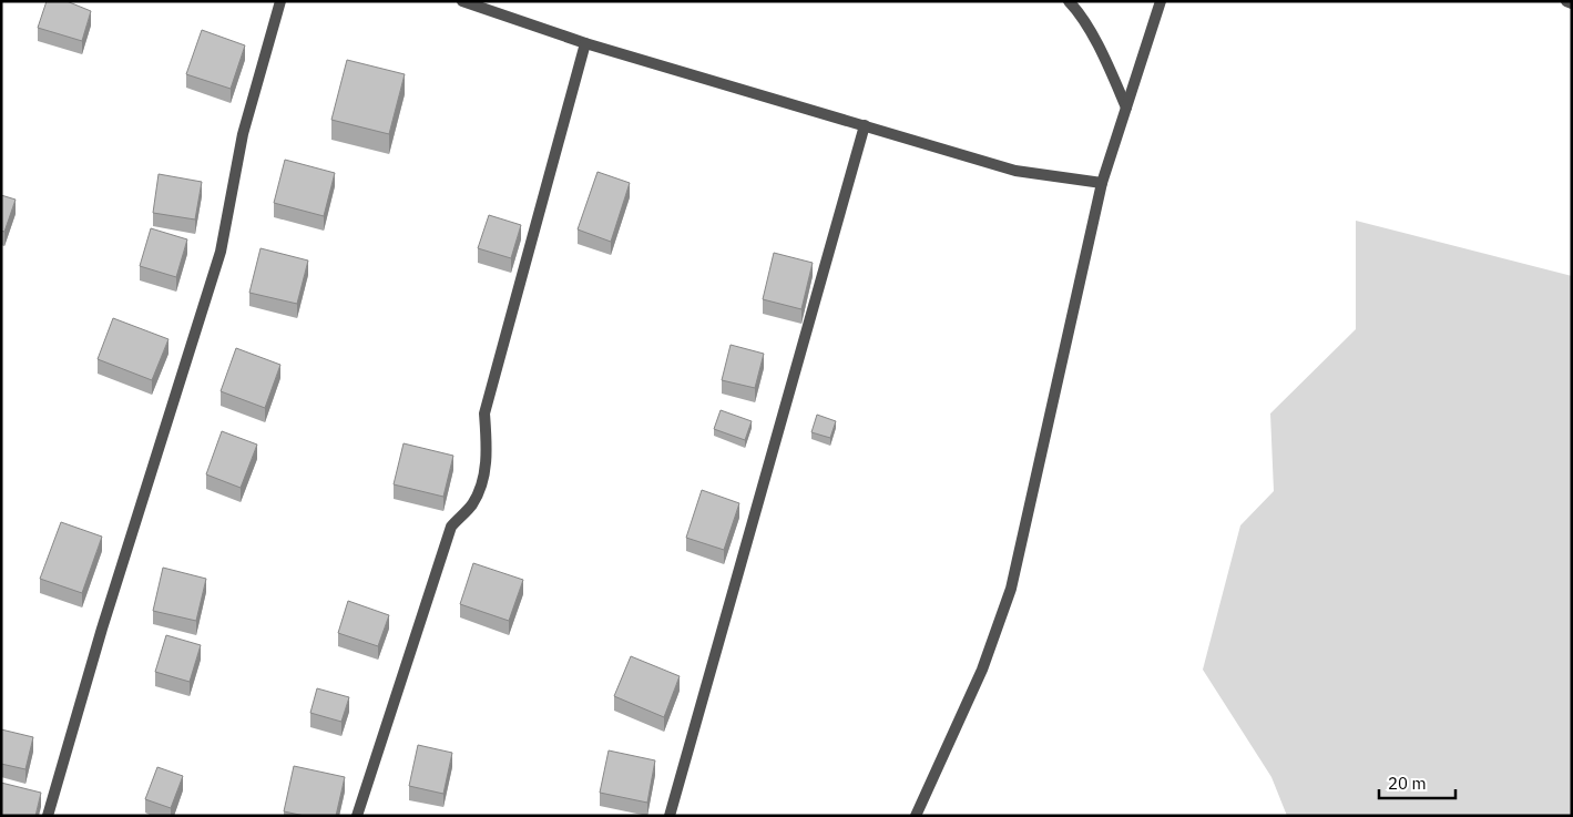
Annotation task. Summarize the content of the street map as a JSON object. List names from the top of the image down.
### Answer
{
  "scale_bar": "20 m"
}
